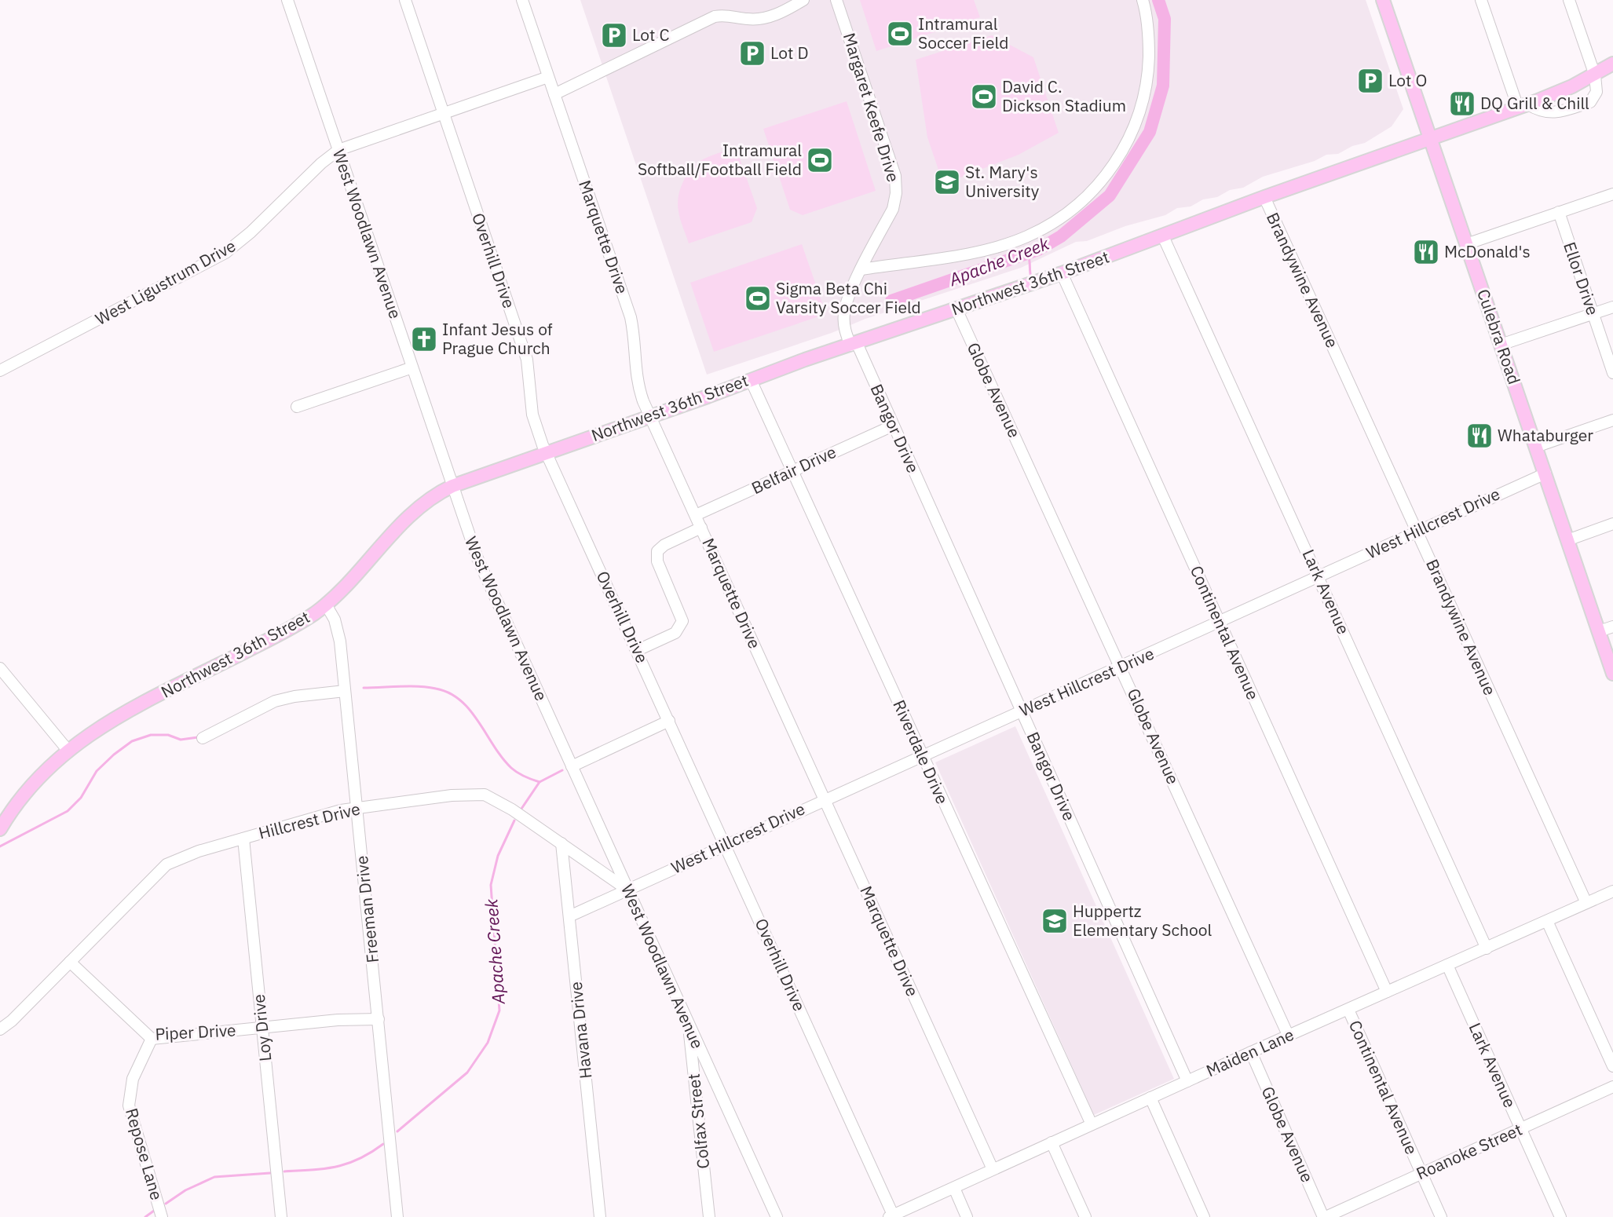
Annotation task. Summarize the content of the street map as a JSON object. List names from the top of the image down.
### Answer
{
  "streets": {
    "main road": ["Northwest 36th Street", "Culebra Road"],
    "street": [
      "Margaret Keefe Drive",
      "West Woodlawn Avenue",
      "Marquette Drive",
      "Overhill Drive",
      "Ellor Drive",
      "Brandywine Avenue",
      "West Ligustrum Drive",
      "Globe Avenue",
      "Bangor Drive",
      "Belfair Drive",
      "West Hillcrest Drive",
      "Lark Avenue",
      "Continental Avenue",
      "Riverdale Drive",
      "Hillcrest Drive",
      "Freeman Drive",
      "Loy Drive",
      "Havana Drive",
      "Piper Drive",
      "Maiden Lane",
      "Colfax Street",
      "Roanoke Street",
      "Repose Lane"
    ]
  },
  "crossings": [
    ["Margaret Keefe Drive", "Northwest 36th Street"],
    ["Margaret Keefe Drive", "Bangor Drive"],
    ["West Woodlawn Avenue", "West Ligustrum Drive"],
    ["West Woodlawn Avenue", "Northwest 36th Street"],
    ["West Woodlawn Avenue", "West Hillcrest Drive"],
    ["West Woodlawn Avenue", "Hillcrest Drive"],
    ["West Woodlawn Avenue", "Colfax Street"],
    ["Marquette Drive", "West Ligustrum Drive"],
    ["Marquette Drive", "Northwest 36th Street"],
    ["Marquette Drive", "Belfair Drive"],
    ["Marquette Drive", "West Hillcrest Drive"],
    ["Marquette Drive", "Maiden Lane"],
    ["Overhill Drive", "West Ligustrum Drive"],
    ["Overhill Drive", "Northwest 36th Street"],
    ["Overhill Drive", "West Hillcrest Drive"],
    ["Overhill Drive", "Maiden Lane"],
    ["Brandywine Avenue", "Northwest 36th Street"],
    ["Brandywine Avenue", "West Hillcrest Drive"],
    ["Brandywine Avenue", "Maiden Lane"],
    ["Northwest 36th Street", "Culebra Road"],
    ["Northwest 36th Street", "Globe Avenue"],
    ["Northwest 36th Street", "Bangor Drive"],
    ["Northwest 36th Street", "Lark Avenue"],
    ["Northwest 36th Street", "Continental Avenue"],
    ["Northwest 36th Street", "Riverdale Drive"],
    ["Northwest 36th Street", "Freeman Drive"],
    ["Culebra Road", "West Hillcrest Drive"],
    ["Globe Avenue", "West Hillcrest Drive"],
    ["Globe Avenue", "Maiden Lane"],
    ["Globe Avenue", "Roanoke Street"],
    ["Bangor Drive", "Belfair Drive"],
    ["Bangor Drive", "West Hillcrest Drive"],
    ["Bangor Drive", "Maiden Lane"],
    ["Belfair Drive", "Riverdale Drive"],
    ["West Hillcrest Drive", "Lark Avenue"],
    ["West Hillcrest Drive", "Continental Avenue"],
    ["West Hillcrest Drive", "Riverdale Drive"],
    ["West Hillcrest Drive", "Hillcrest Drive"],
    ["Lark Avenue", "Maiden Lane"],
    ["Lark Avenue", "Roanoke Street"],
    ["Continental Avenue", "Maiden Lane"],
    ["Continental Avenue", "Roanoke Street"],
    ["Riverdale Drive", "Maiden Lane"],
    ["Hillcrest Drive", "Freeman Drive"],
    ["Hillcrest Drive", "Loy Drive"],
    ["Hillcrest Drive", "Havana Drive"],
    ["Hillcrest Drive", "Piper Drive"],
    ["Freeman Drive", "Piper Drive"],
    ["Loy Drive", "Piper Drive"],
    ["Piper Drive", "Repose Lane"]
  ],
  "water": ["Apache Creek"],
  "places": {
    "sports": [
      "Intramural Soccer Field",
      "David C. Dickson Stadium",
      "Intramural Softball/Football Field",
      "Sigma Beta Chi Varsity Soccer Field"
    ],
    "parking": ["Lot C", "Lot D", "Lot O"],
    "restaurant": ["DQ Grill & Chill", "McDonald's", "Whataburger"],
    "school or university": ["St. Mary's University", "Huppertz Elementary School"],
    "church": ["Infant Jesus of Prague Church"]
  }
}
